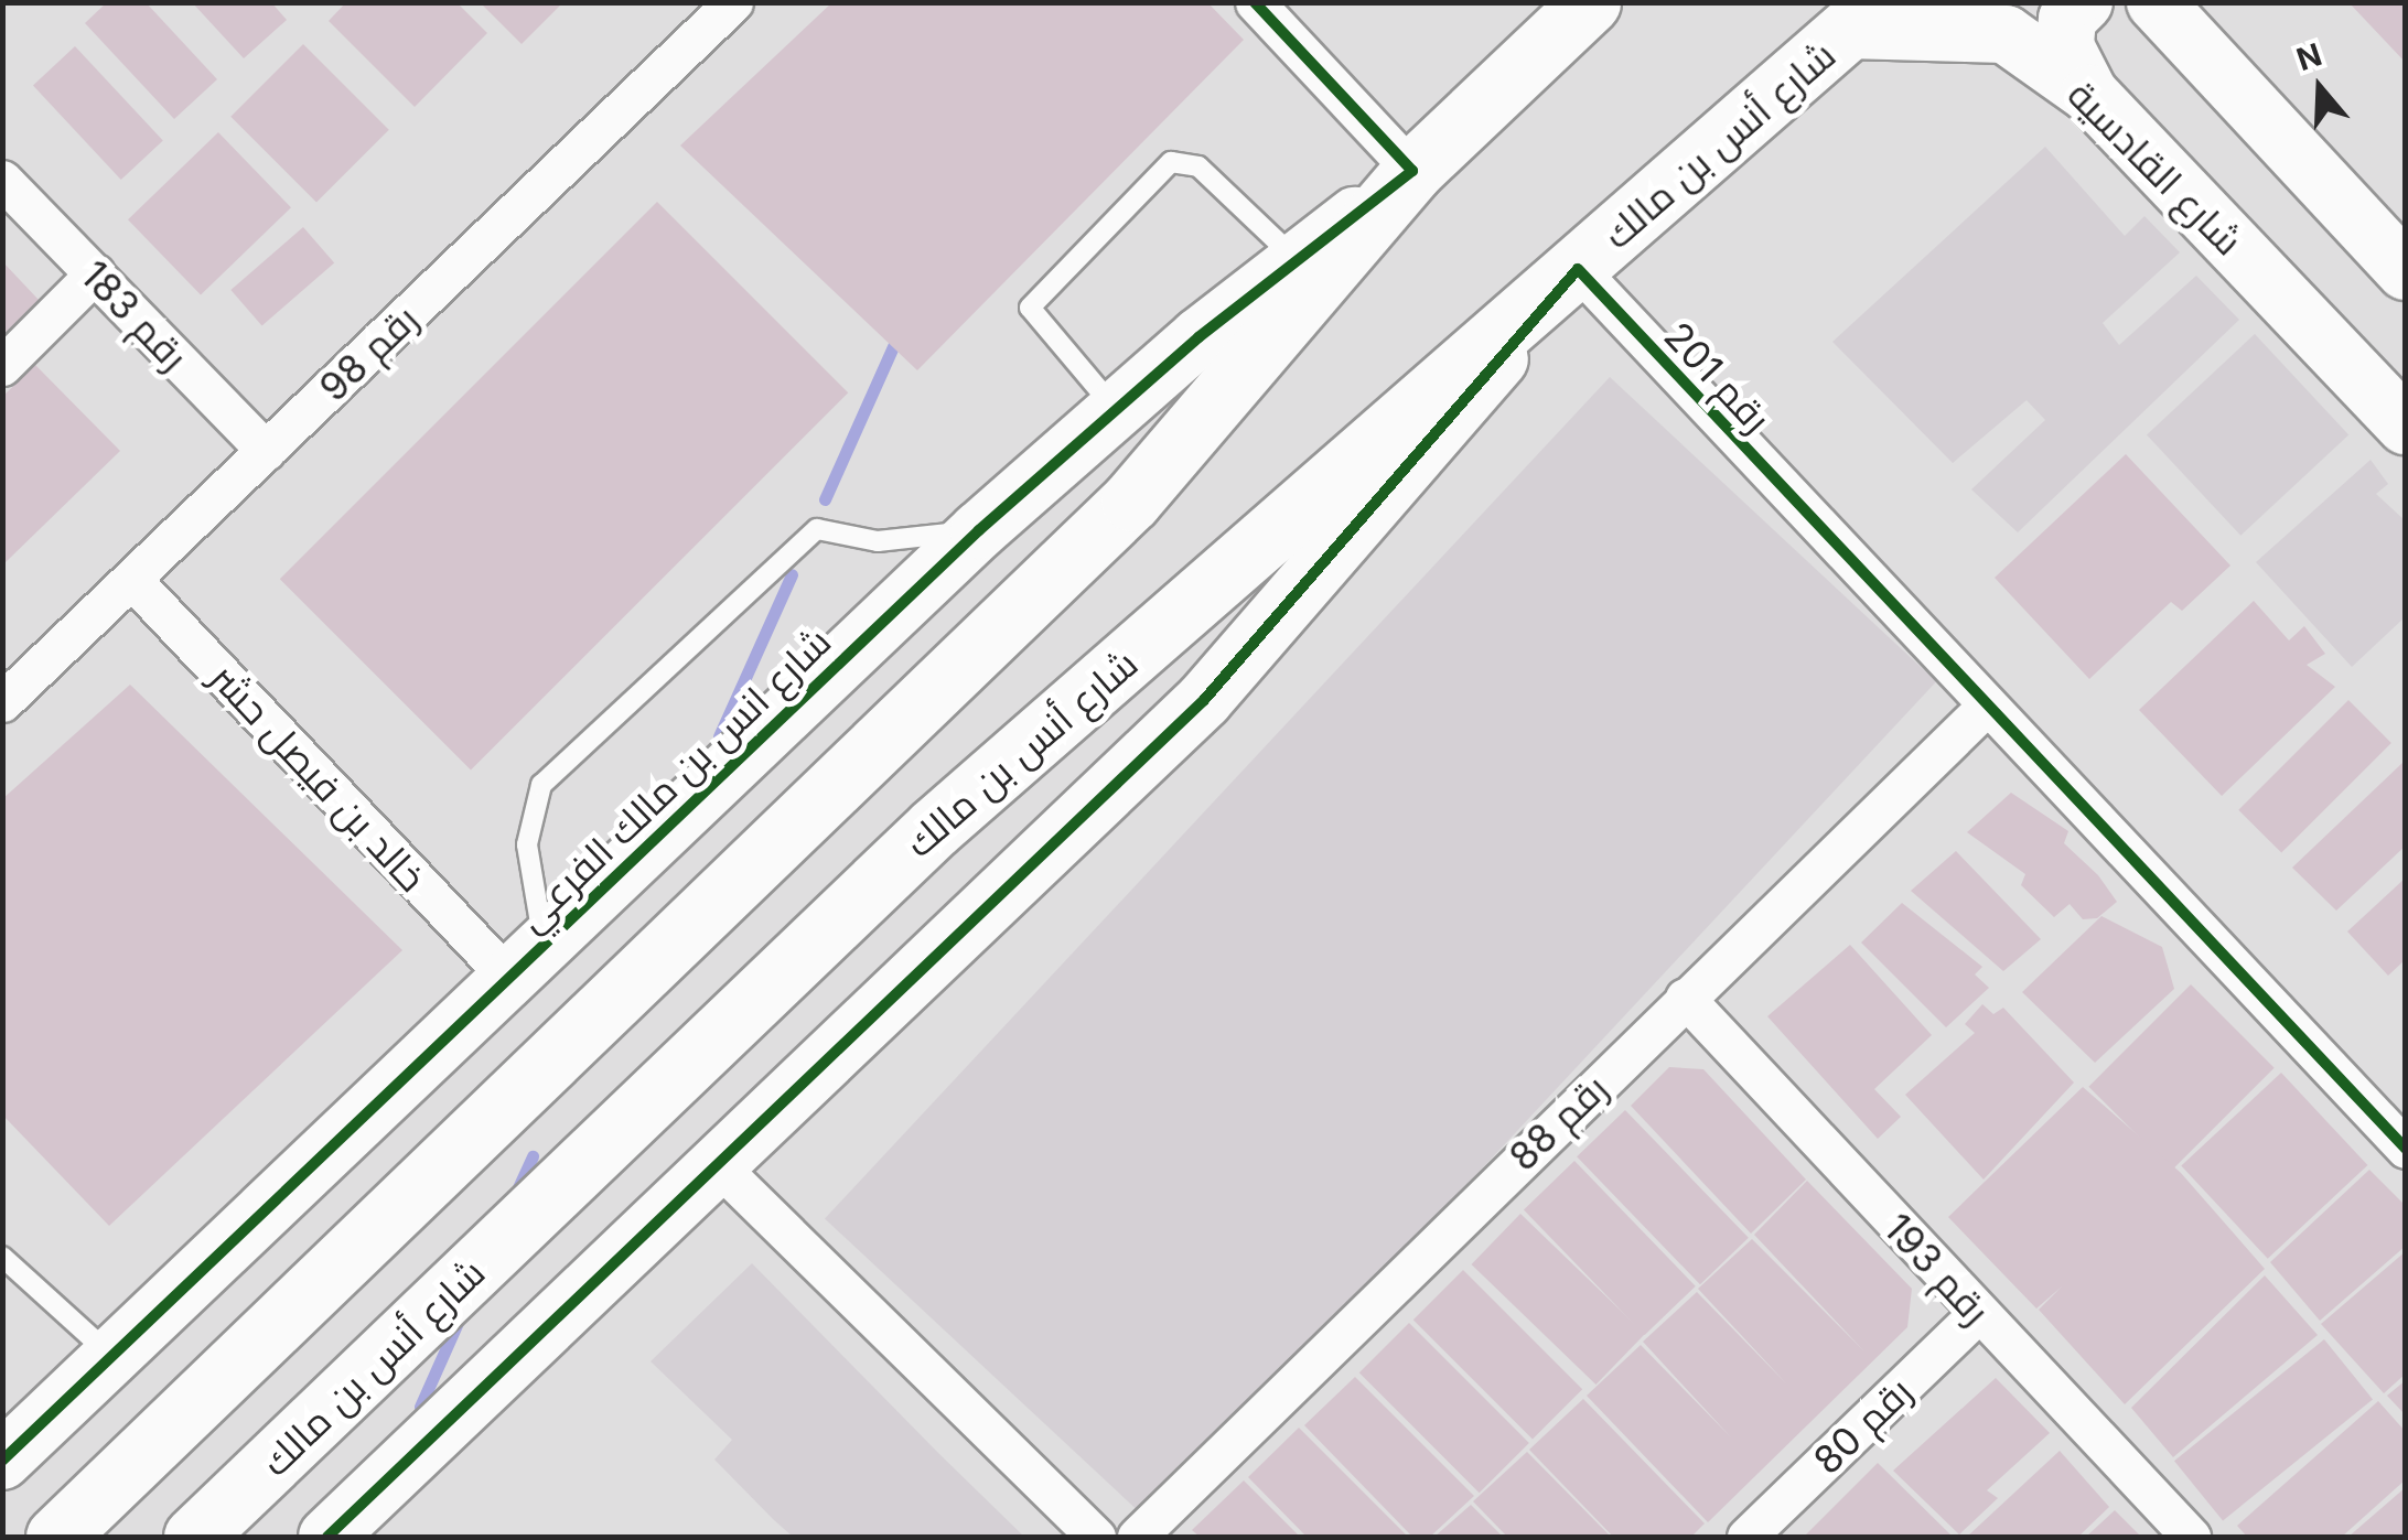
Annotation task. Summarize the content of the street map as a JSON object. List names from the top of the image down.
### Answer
{
  "streets": {
    "main road": ["شارع أنس بن مالك"],
    "street": [
      "شارع القادسية",
      "رقم 183",
      "رقم 98",
      "رقم 201",
      "خالد بن فيصل حشر",
      "شارع انس بن مالك الفرعي",
      "رقم 88",
      "رقم 193",
      "رقم 80"
    ]
  },
  "crossings": [
    ["شارع أنس بن مالك", "شارع القادسية"],
    ["شارع أنس بن مالك", "رقم 201"],
    ["رقم 183", "رقم 98"],
    ["رقم 98", "خالد بن فيصل حشر"],
    ["رقم 201", "رقم 88"],
    ["خالد بن فيصل حشر", "شارع انس بن مالك الفرعي"],
    ["رقم 88", "رقم 193"],
    ["رقم 193", "رقم 80"]
  ],
  "north": "top"
}
